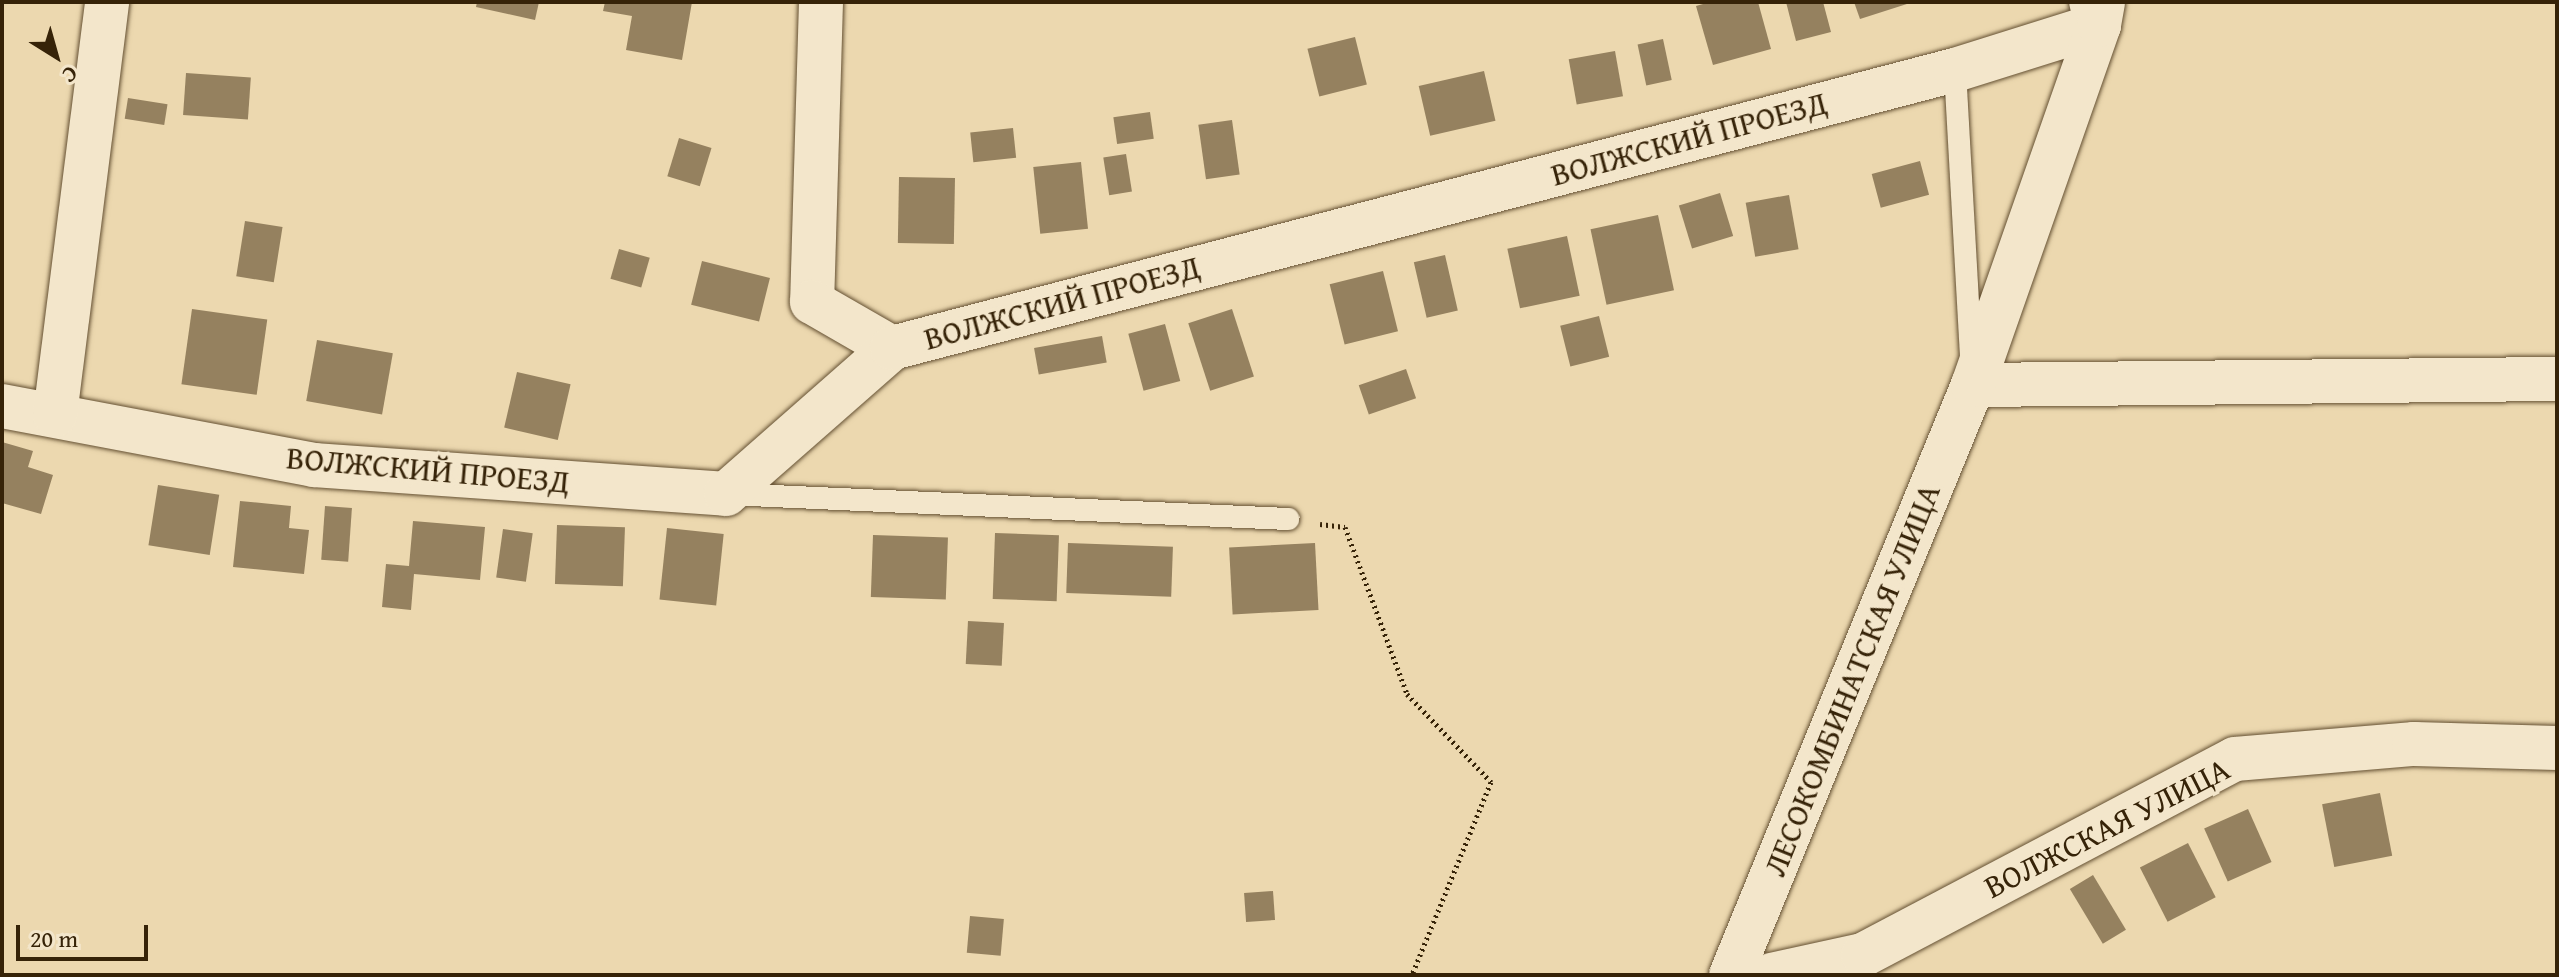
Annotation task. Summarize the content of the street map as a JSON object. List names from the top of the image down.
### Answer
{
  "streets": {
    "street": ["ВОЛЖСКИЙ ПРОЕЗД", "ЛЕСОКОМБИНАТСКАЯ УЛИЦА", "ВОЛЖСКАЯ УЛИЦА"]
  },
  "crossings": [
    ["ВОЛЖСКИЙ ПРОЕЗД", "ЛЕСОКОМБИНАТСКАЯ УЛИЦА"]
  ],
  "scale_bar": "20 m",
  "north": "bottom right"
}
